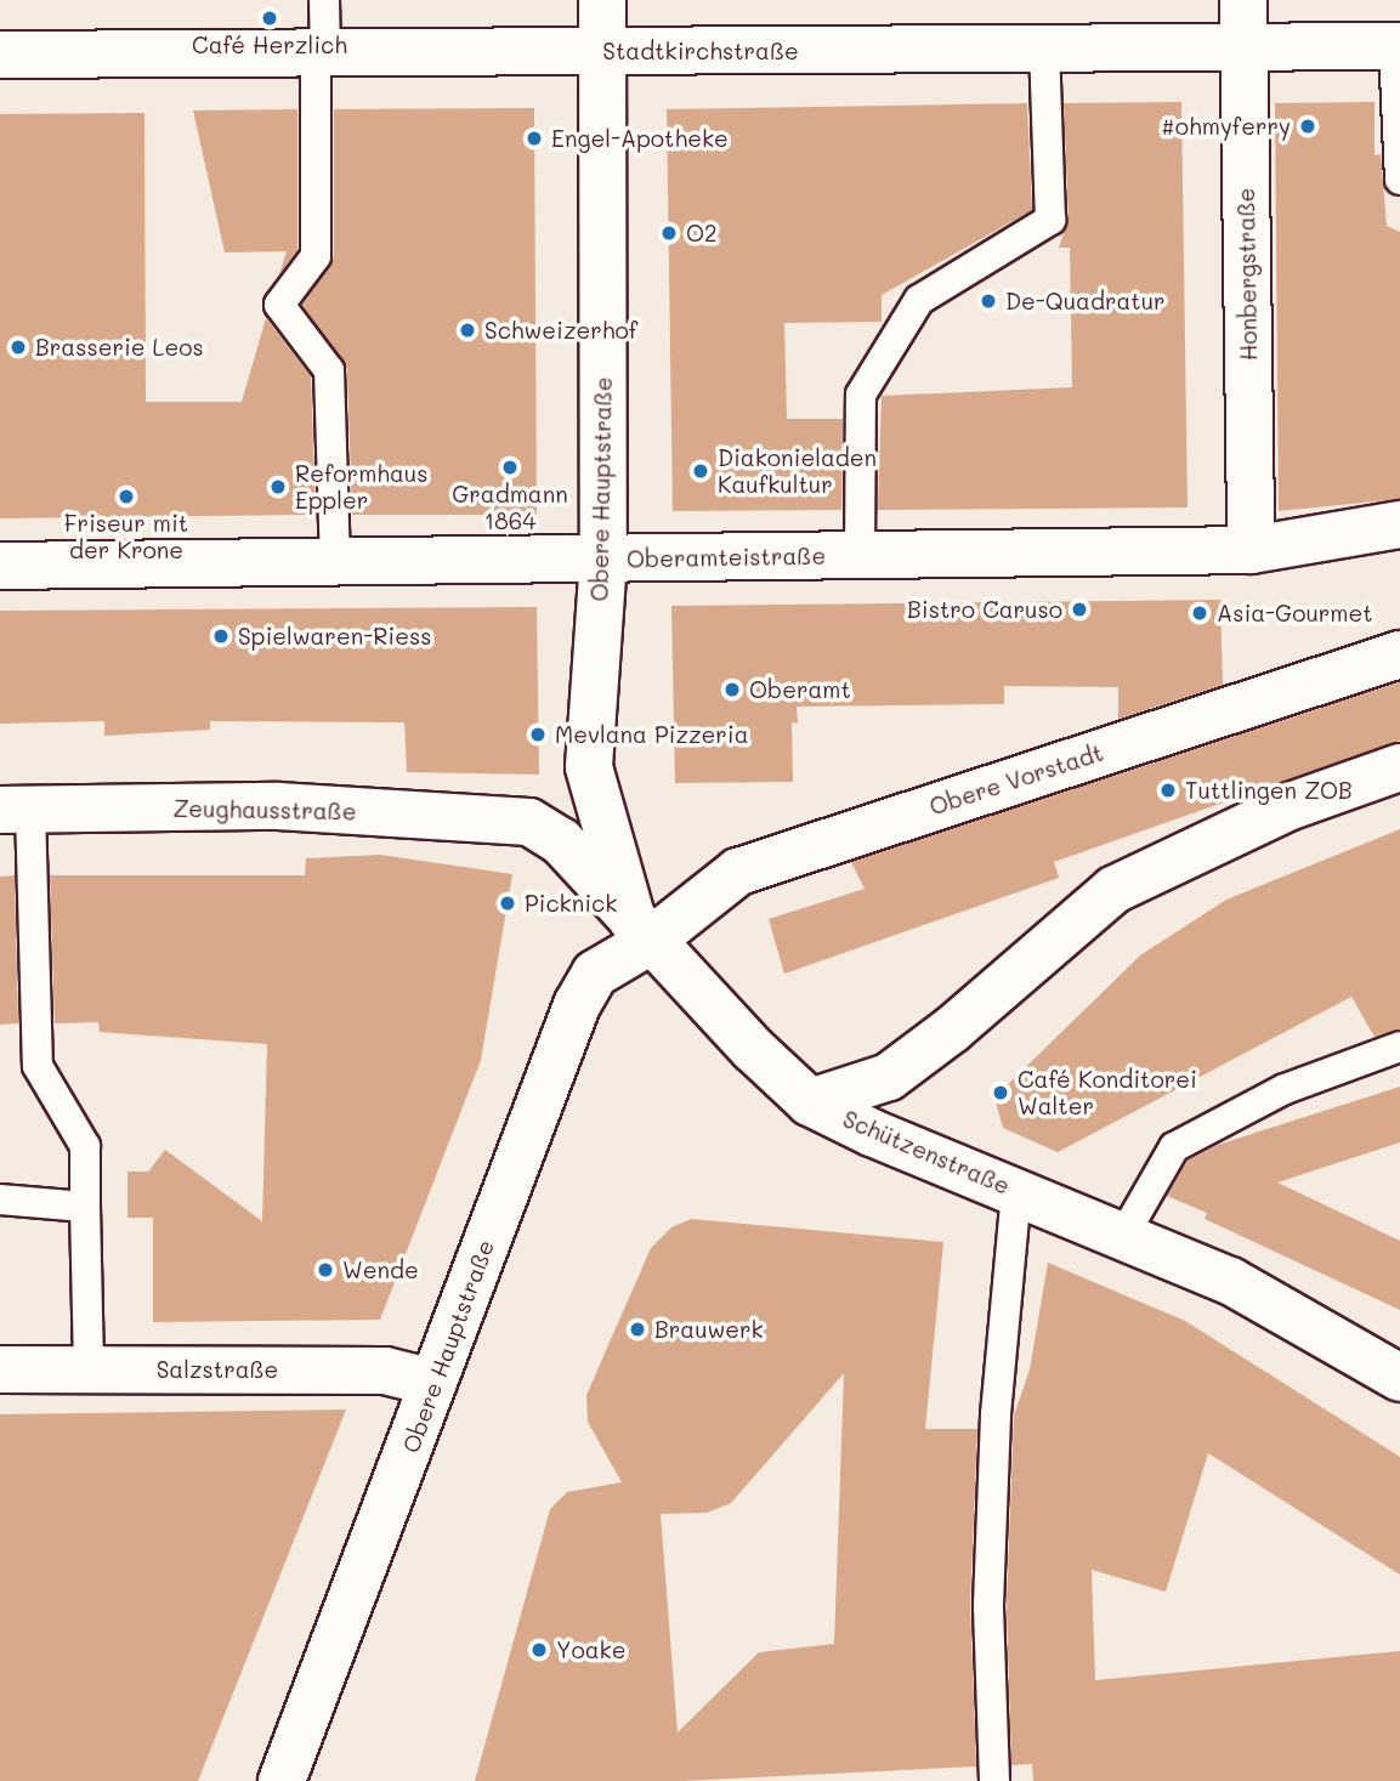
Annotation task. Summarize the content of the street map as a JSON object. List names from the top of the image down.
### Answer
{
  "streets": {
    "street": [
      "Stadtkirchstraße",
      "Honbergstraße",
      "Obere Hauptstraße",
      "Oberamteistraße",
      "Obere Vorstadt",
      "Zeughausstraße",
      "Schützenstraße",
      "Salzstraße"
    ]
  },
  "crossings": [
    ["Stadtkirchstraße", "Honbergstraße"],
    ["Stadtkirchstraße", "Obere Hauptstraße"],
    ["Honbergstraße", "Oberamteistraße"],
    ["Obere Hauptstraße", "Oberamteistraße"],
    ["Obere Hauptstraße", "Obere Vorstadt"],
    ["Obere Hauptstraße", "Schützenstraße"],
    ["Obere Hauptstraße", "Salzstraße"],
    ["Obere Vorstadt", "Schützenstraße"],
    ["Zeughausstraße", "Schützenstraße"]
  ],
  "places": [
    "Café Herzlich",
    "#ohmyferry",
    "Engel-Apotheke",
    "O2",
    "De-Quadratur",
    "Schweizerhof",
    "Brasserie Leos",
    "Gradmann 1864",
    "Diakonieladen Kaufkultur",
    "Reformhaus Eppler",
    "Friseur mit der Krone",
    "Bistro Caruso",
    "Asia-Gourmet",
    "Spielwaren-Riess",
    "Oberamt",
    "Mevlana Pizzeria",
    "Tuttlingen ZOB",
    "Picknick",
    "Café Konditorei Walter",
    "Wende",
    "Brauwerk",
    "Yoake"
  ]
}
